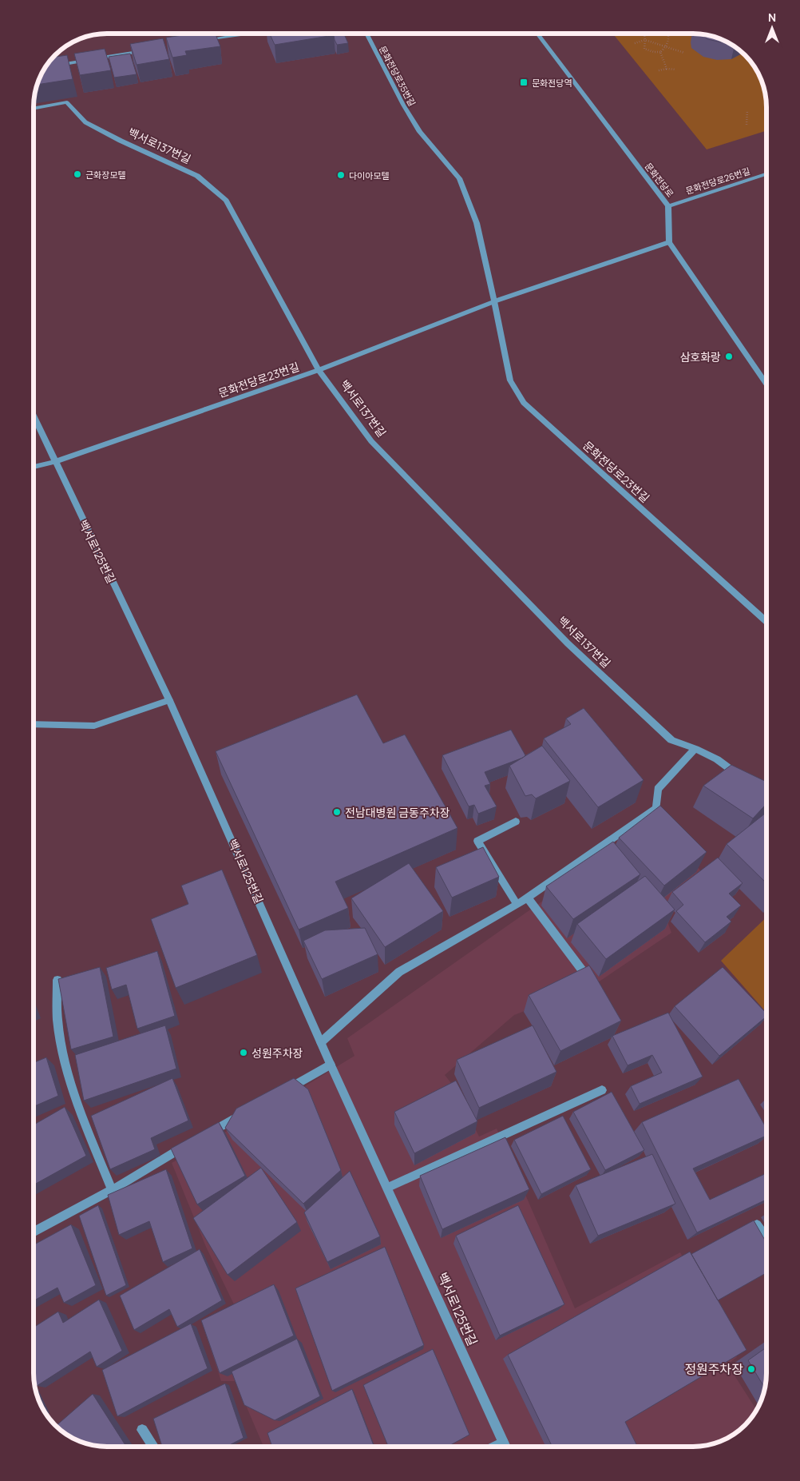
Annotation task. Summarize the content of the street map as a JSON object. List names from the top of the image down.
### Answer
{
  "streets": {
    "street": [
      "문화전당로35번길",
      "백서로137번길",
      "문화전당로",
      "문화전당로26번길",
      "문화전당로23번길",
      "백서로125번길"
    ]
  },
  "crossings": [
    ["문화전당로35번길", "문화전당로23번길"],
    ["백서로137번길", "문화전당로23번길"],
    ["문화전당로", "문화전당로26번길"],
    ["문화전당로", "문화전당로23번길"],
    ["문화전당로23번길", "백서로125번길"]
  ],
  "places": {
    "transit": ["문화전당역"],
    "other": [
      "근화장모텔",
      "다이아모텔",
      "삼호화랑",
      "전남대병원 금동주차장",
      "성원주차장",
      "정원주차장"
    ]
  },
  "north": "top"
}
